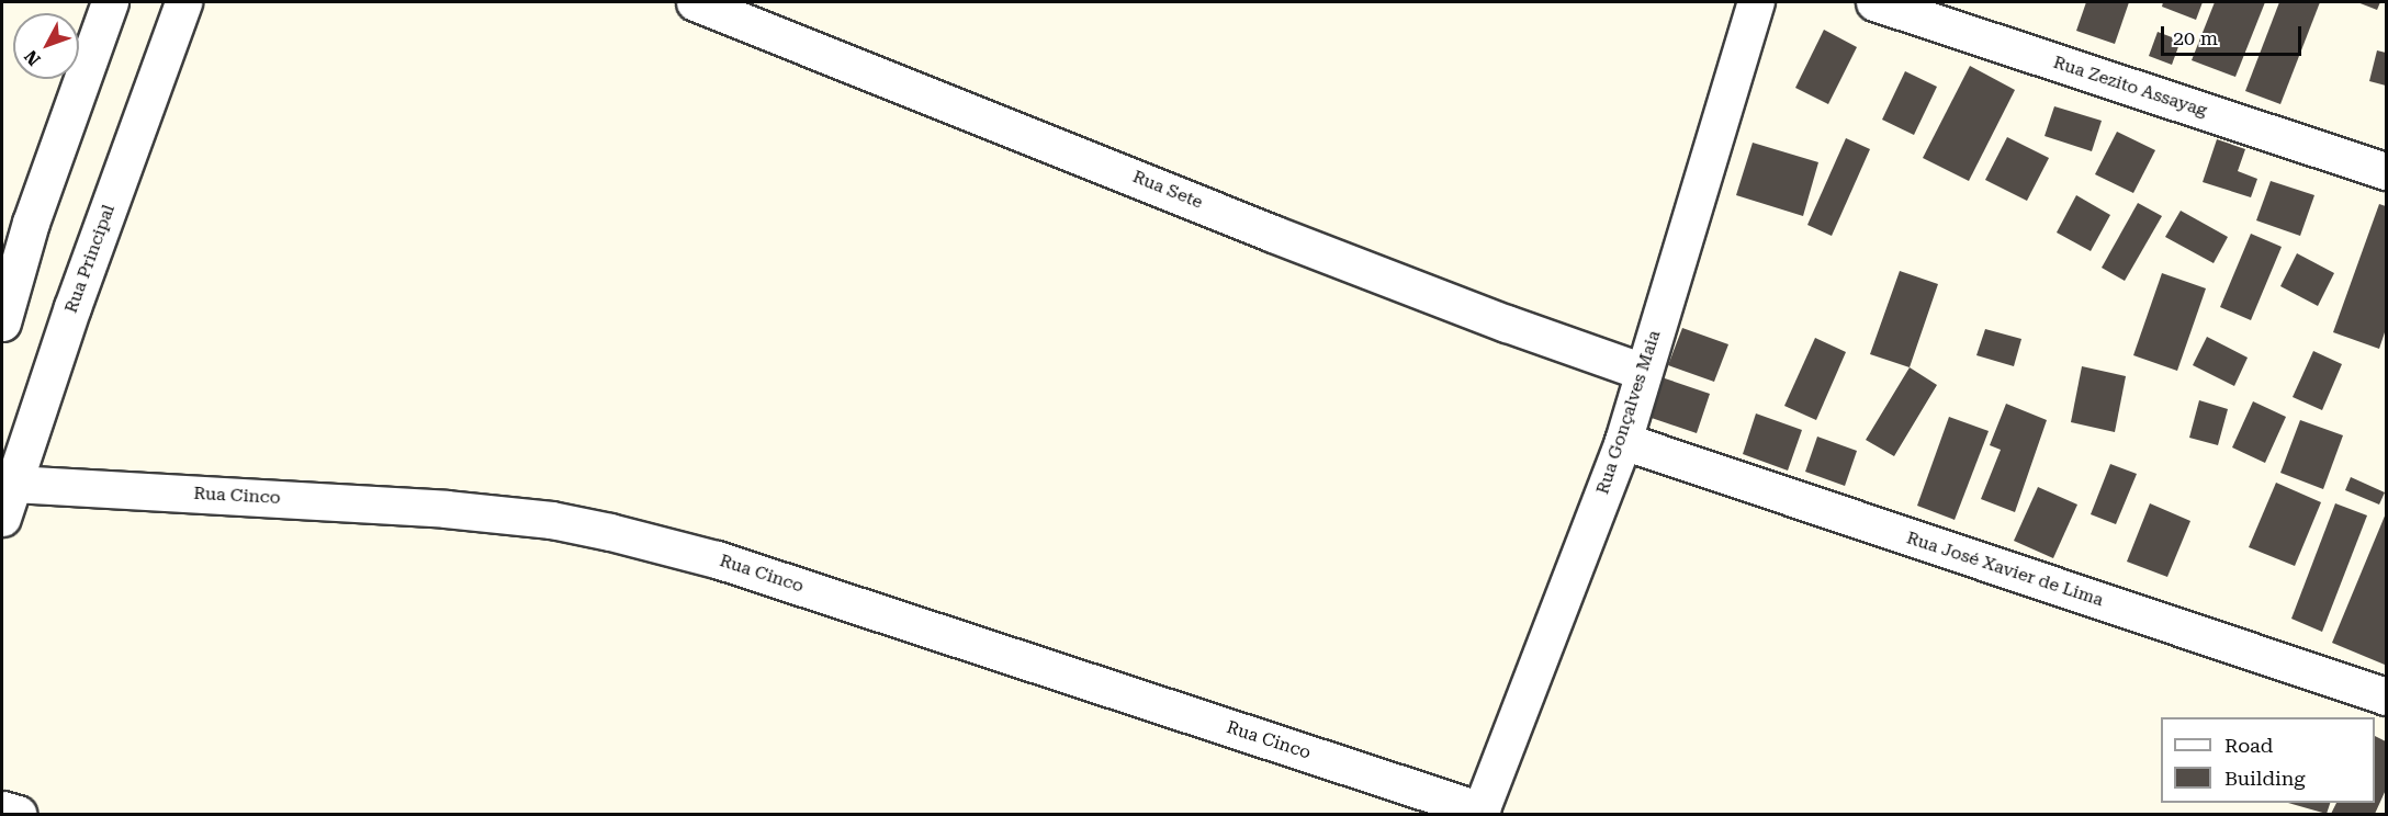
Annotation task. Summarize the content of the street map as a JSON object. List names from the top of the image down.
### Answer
{
  "streets": {
    "street": [
      "Rua Zezito Assayag",
      "Rua Sete",
      "Rua Principal",
      "Rua Gonçalves Maia",
      "Rua Cinco",
      "Rua José Xavier de Lima"
    ]
  },
  "crossings": [
    ["Rua Sete", "Rua Gonçalves Maia"],
    ["Rua Principal", "Rua Cinco"],
    ["Rua Gonçalves Maia", "Rua Cinco"],
    ["Rua Gonçalves Maia", "Rua José Xavier de Lima"]
  ],
  "legend": ["Road", "Building"],
  "scale_bar": "20 m",
  "north": "bottom left"
}
